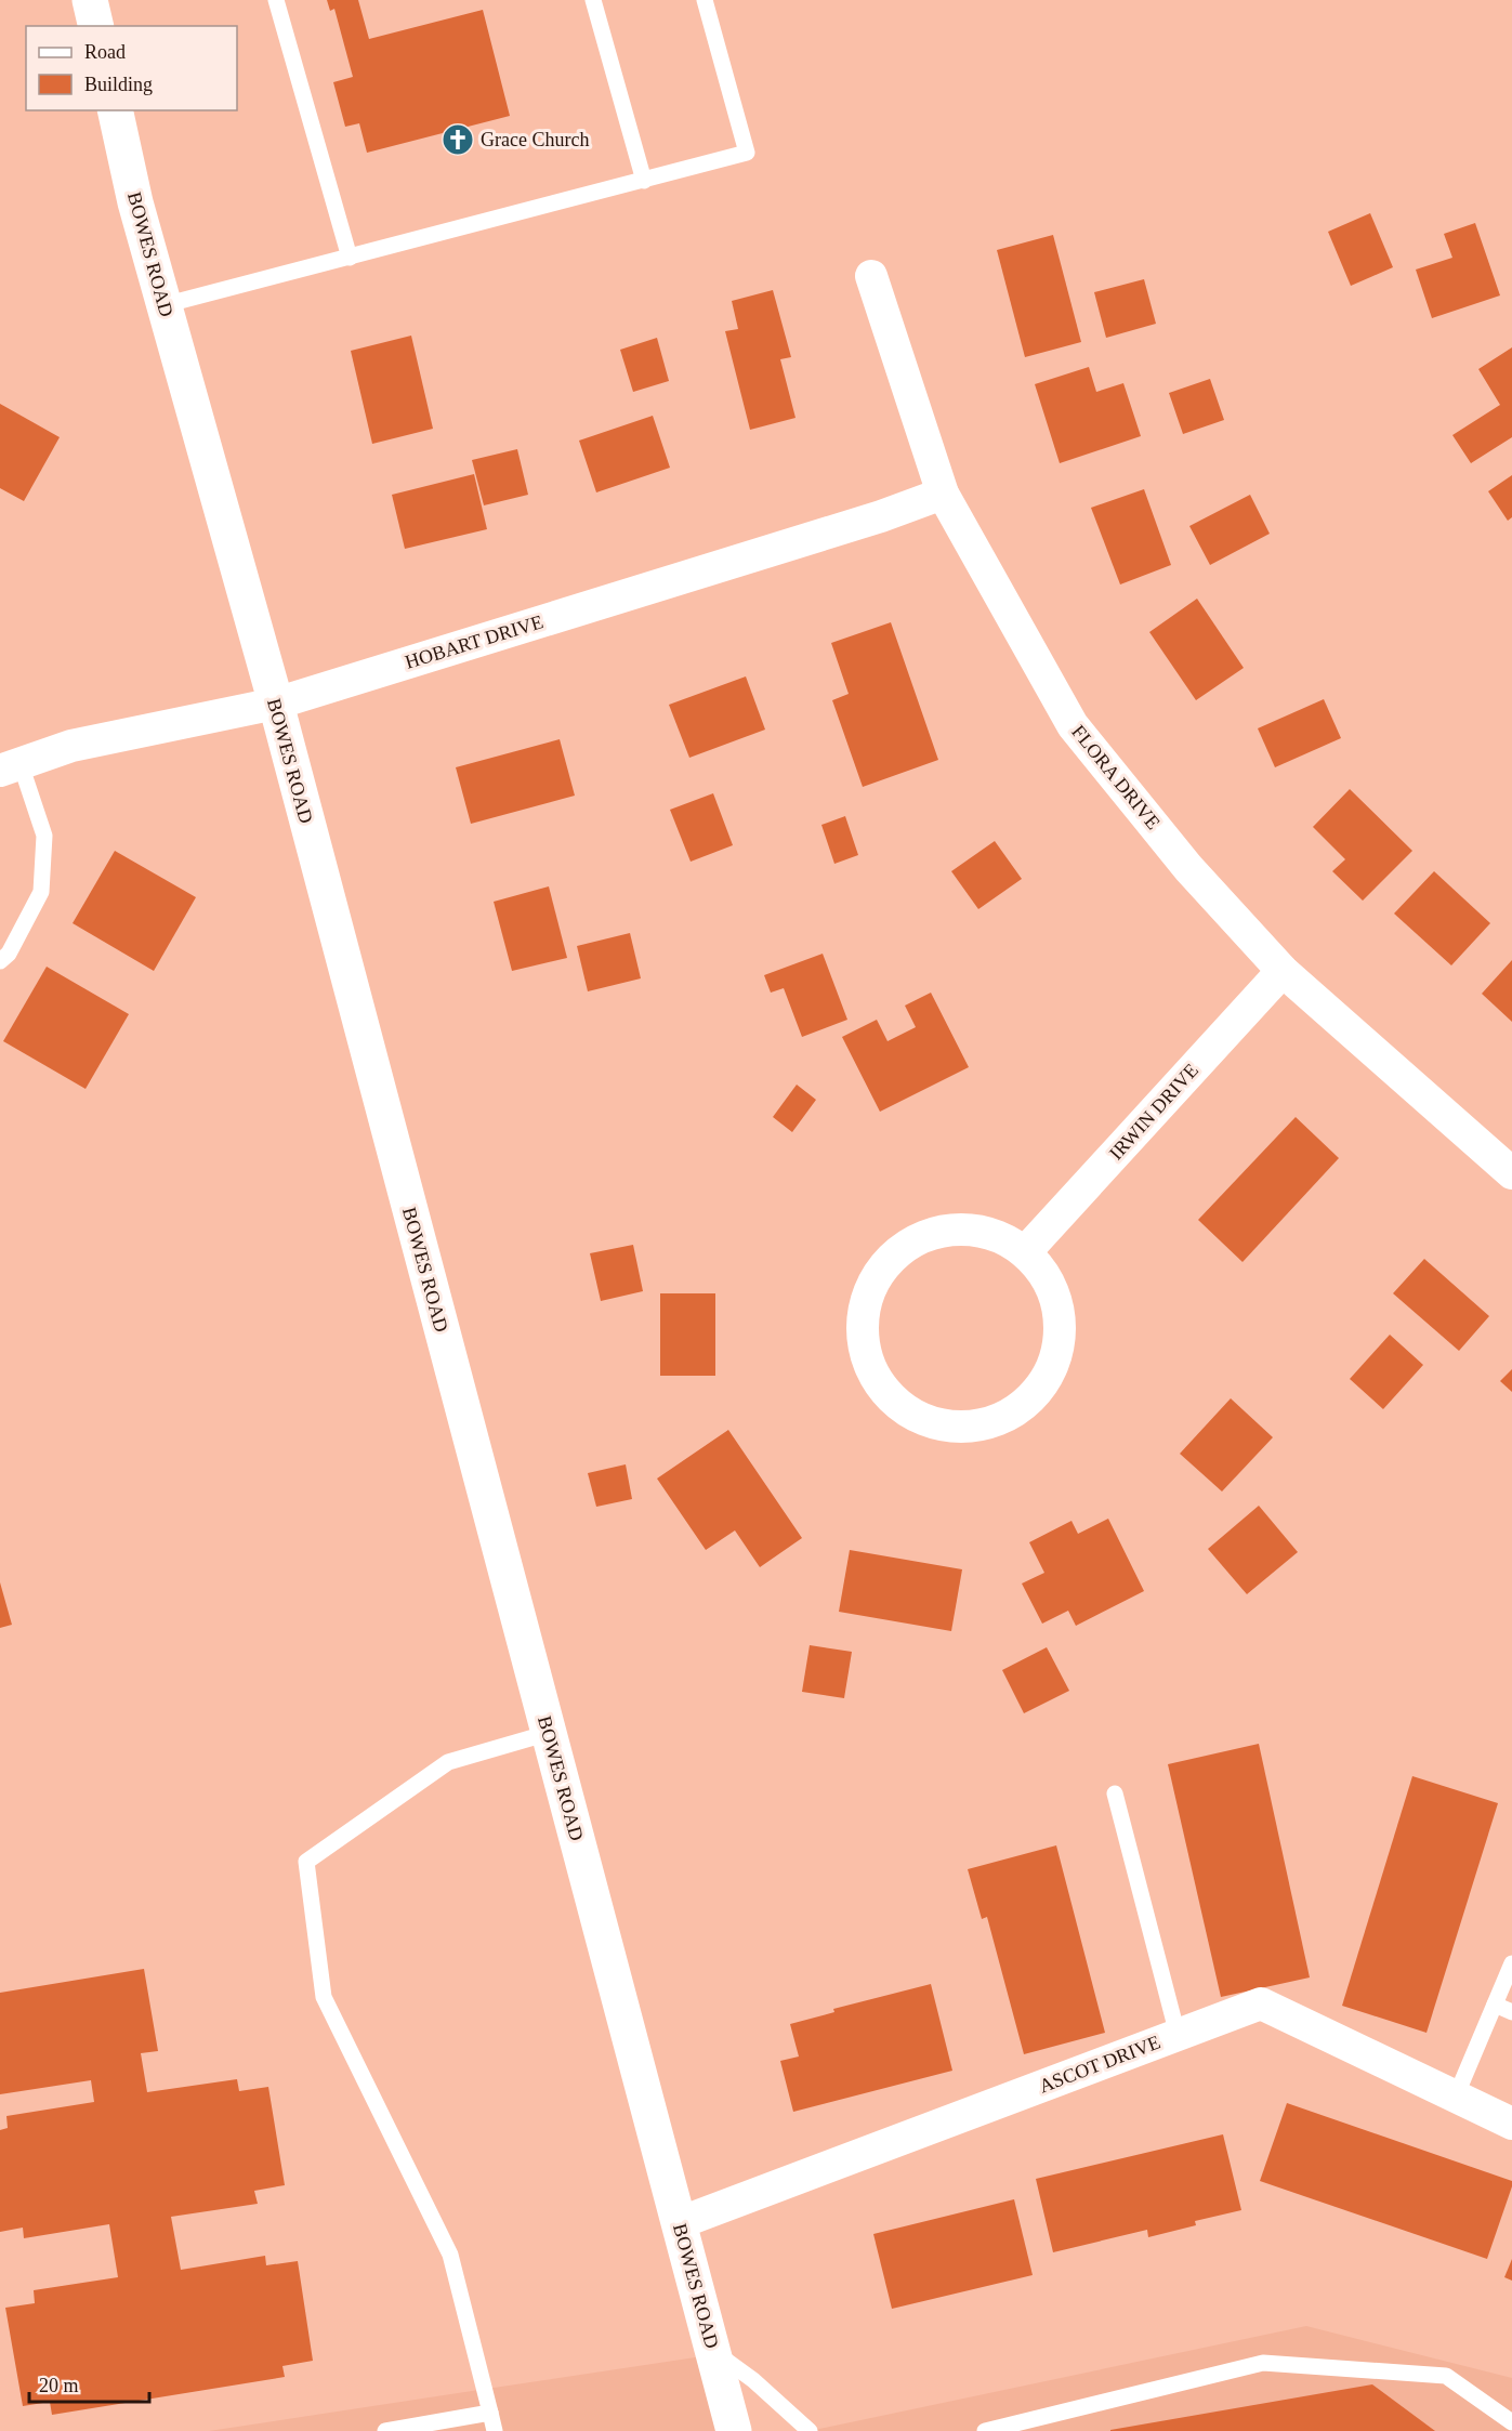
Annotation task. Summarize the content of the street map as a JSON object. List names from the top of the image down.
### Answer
{
  "streets": {
    "main road": ["BOWES ROAD"],
    "street": [
      "HOBART DRIVE",
      "FLORA DRIVE",
      "IRWIN DRIVE",
      "ASCOT DRIVE"
    ]
  },
  "crossings": [
    ["BOWES ROAD", "HOBART DRIVE"],
    ["BOWES ROAD", "ASCOT DRIVE"],
    ["HOBART DRIVE", "FLORA DRIVE"],
    ["FLORA DRIVE", "IRWIN DRIVE"]
  ],
  "places": {
    "church": ["Grace Church"]
  },
  "legend": ["Road", "Building"],
  "scale_bar": "20 m"
}
